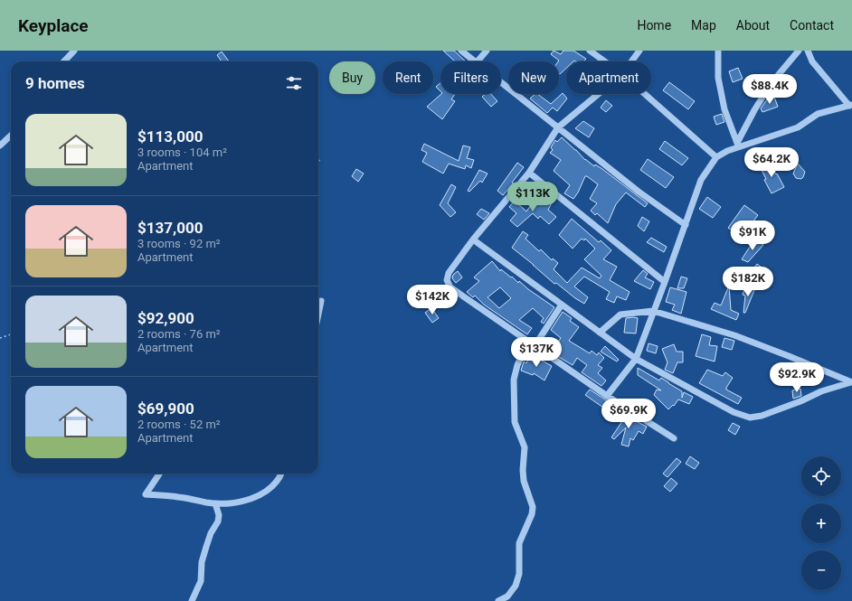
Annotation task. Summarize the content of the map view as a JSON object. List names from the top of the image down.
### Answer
{
  "page": {
    "header": "Keyplace",
    "nav": [
      "Home",
      "Map",
      "About",
      "Contact"
    ],
    "chip": [
      "Buy",
      "Rent",
      "Filters",
      "New",
      "Apartment"
    ],
    "heading": "9 homes",
    "price": [
      "$88.4K",
      "$64.2K",
      "$113K",
      "$91K",
      "$182K",
      "$142K",
      "$137K",
      "$92.9K",
      "$69.9K"
    ],
    "list": [
      {
        "name": "$113,000",
        "note": "3 rooms · 104 m² · Apartment"
      },
      {
        "name": "$137,000",
        "note": "3 rooms · 92 m² · Apartment"
      },
      {
        "name": "$92,900",
        "note": "2 rooms · 76 m² · Apartment"
      },
      {
        "name": "$69,900",
        "note": "2 rooms · 52 m² · Apartment"
      }
    ],
    "map_buttons": ["+", "−"]
  }
}
